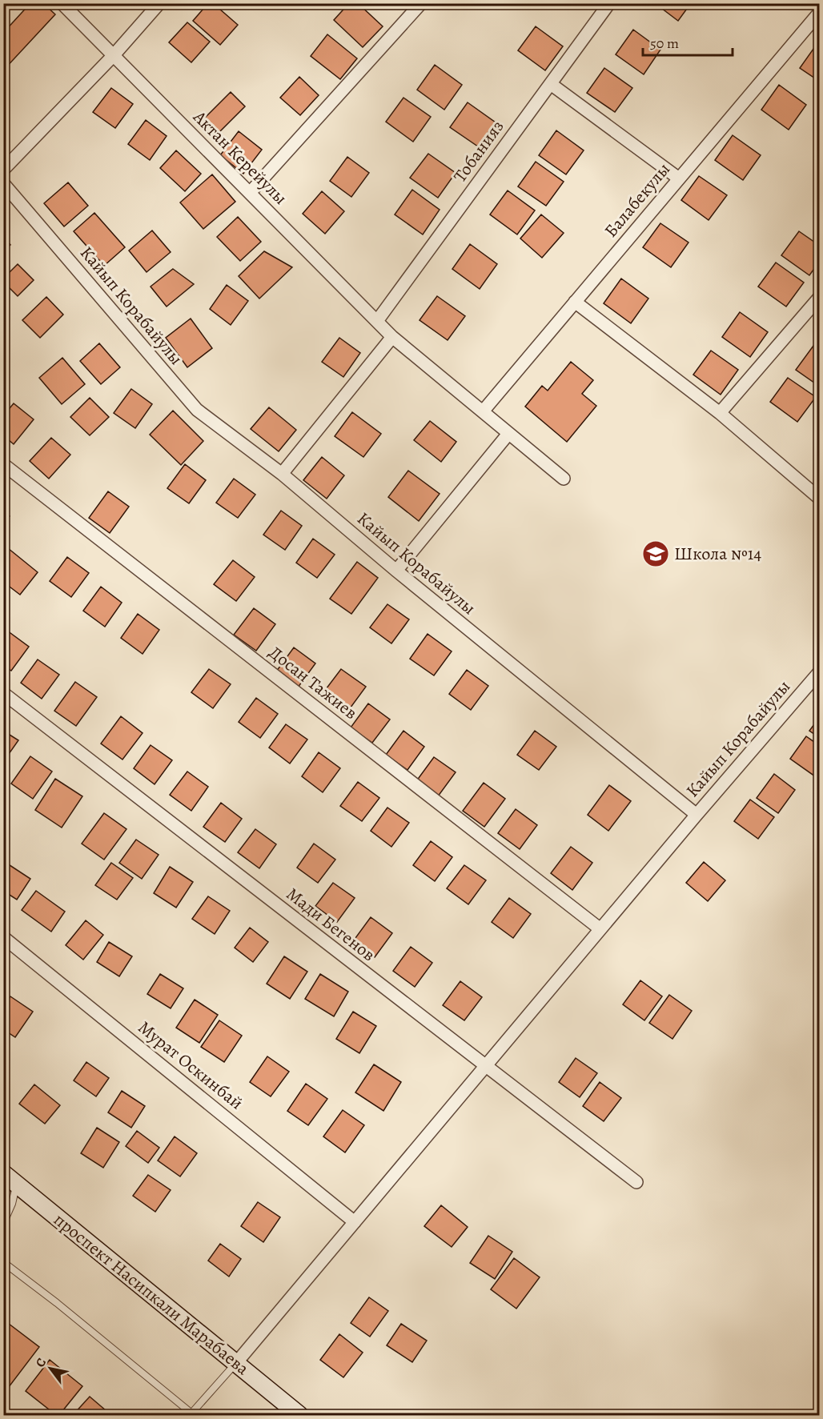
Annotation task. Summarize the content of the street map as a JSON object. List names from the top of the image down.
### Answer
{
  "streets": {
    "main road": ["проспект Насипкали Марабаева"],
    "street": [
      "Тобанияз",
      "Актан Керейулы",
      "Балабекулы",
      "Кайып Корабайулы",
      "Досан Тажиев",
      "Мади Бегенов",
      "Мурат Оскинбай"
    ]
  },
  "crossings": [
    ["Тобанияз", "Актан Керейулы"],
    ["Актан Керейулы", "Балабекулы"]
  ],
  "places": {
    "school or university": ["Школа №14"]
  },
  "scale_bar": "50 m",
  "north": "top left"
}
